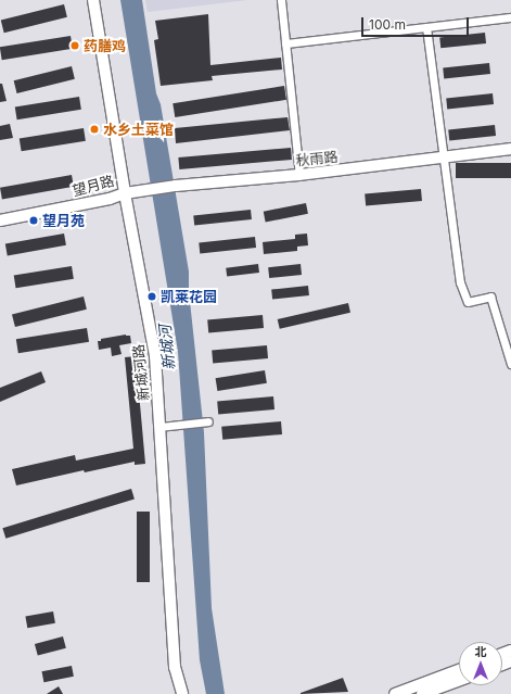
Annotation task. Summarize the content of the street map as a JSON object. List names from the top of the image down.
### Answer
{
  "streets": {
    "street": ["秋雨路", "望月路", "新城河路"]
  },
  "crossings": [
    ["秋雨路", "望月路"],
    ["秋雨路", "新城河路"],
    ["望月路", "新城河路"]
  ],
  "water": ["新城河"],
  "places": [
    "药膳鸡",
    "水乡土菜馆",
    "望月苑",
    "凯莱花园"
  ],
  "scale_bar": "100 m",
  "north": "top"
}
